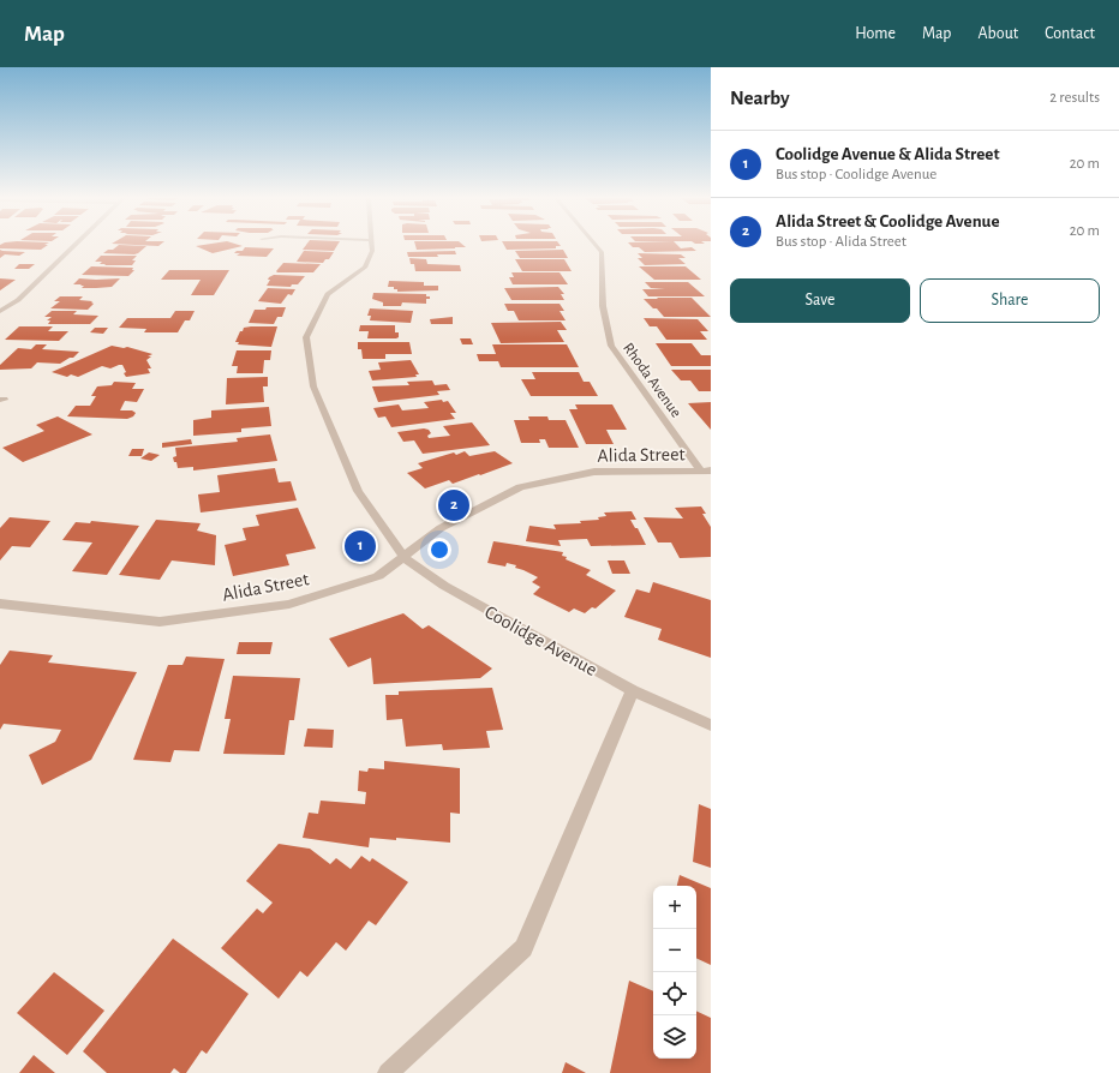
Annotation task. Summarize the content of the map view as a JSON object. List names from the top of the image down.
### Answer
{
  "streets": {
    "street": ["Rhoda Avenue", "Alida Street", "Coolidge Avenue"]
  },
  "crossings": [
    ["Rhoda Avenue", "Alida Street"],
    ["Alida Street", "Coolidge Avenue"]
  ],
  "page": {
    "header": "Map",
    "nav": [
      "Home",
      "Map",
      "About",
      "Contact"
    ],
    "heading": ["Nearby", "2 results"],
    "list": [
      {
        "mark": "1",
        "name": "Coolidge Avenue & Alida Street",
        "note": "Bus stop · Coolidge Avenue",
        "value": "20 m"
      },
      {
        "mark": "2",
        "name": "Alida Street & Coolidge Avenue",
        "note": "Bus stop · Alida Street",
        "value": "20 m"
      }
    ],
    "buttons": ["Save", "Share"],
    "pins": ["2", "1"],
    "map_buttons": ["+", "−"]
  }
}
